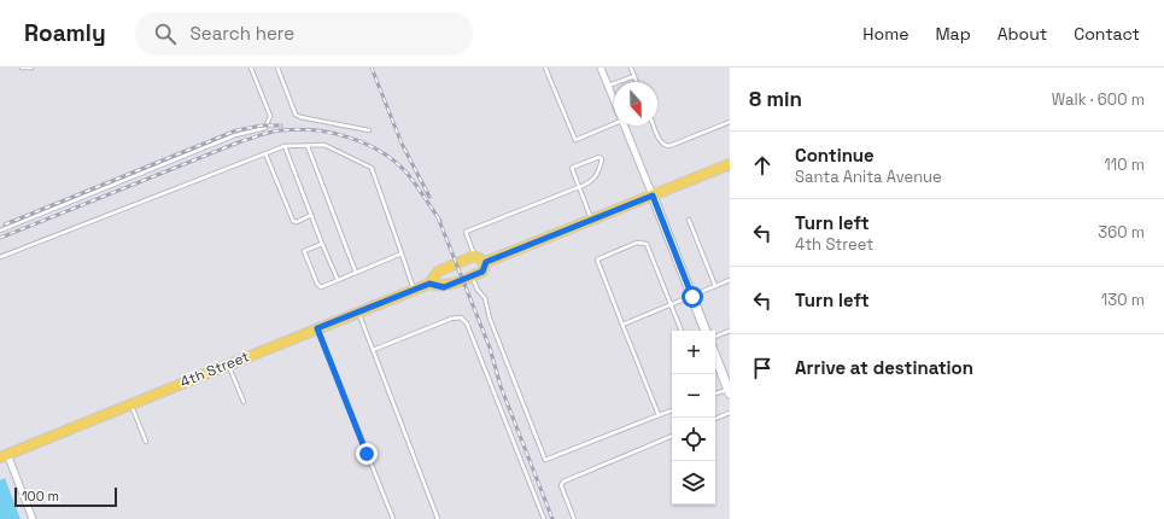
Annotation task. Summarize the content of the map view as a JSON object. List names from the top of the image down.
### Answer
{
  "streets": {
    "main road": ["4th Street"]
  },
  "scale_bar": "100 m",
  "north": "bottom",
  "page": {
    "header": "Roamly",
    "search": "Search here",
    "nav": [
      "Home",
      "Map",
      "About",
      "Contact"
    ],
    "heading": ["8 min", "Walk · 600 m"],
    "list": [
      ["Continue", "Santa Anita Avenue", "110 m"],
      ["Turn left", "4th Street", "360 m"],
      ["Turn left", "130 m"],
      "Arrive at destination"
    ],
    "map_buttons": ["+", "−"],
    "scale": "100 m"
  }
}
